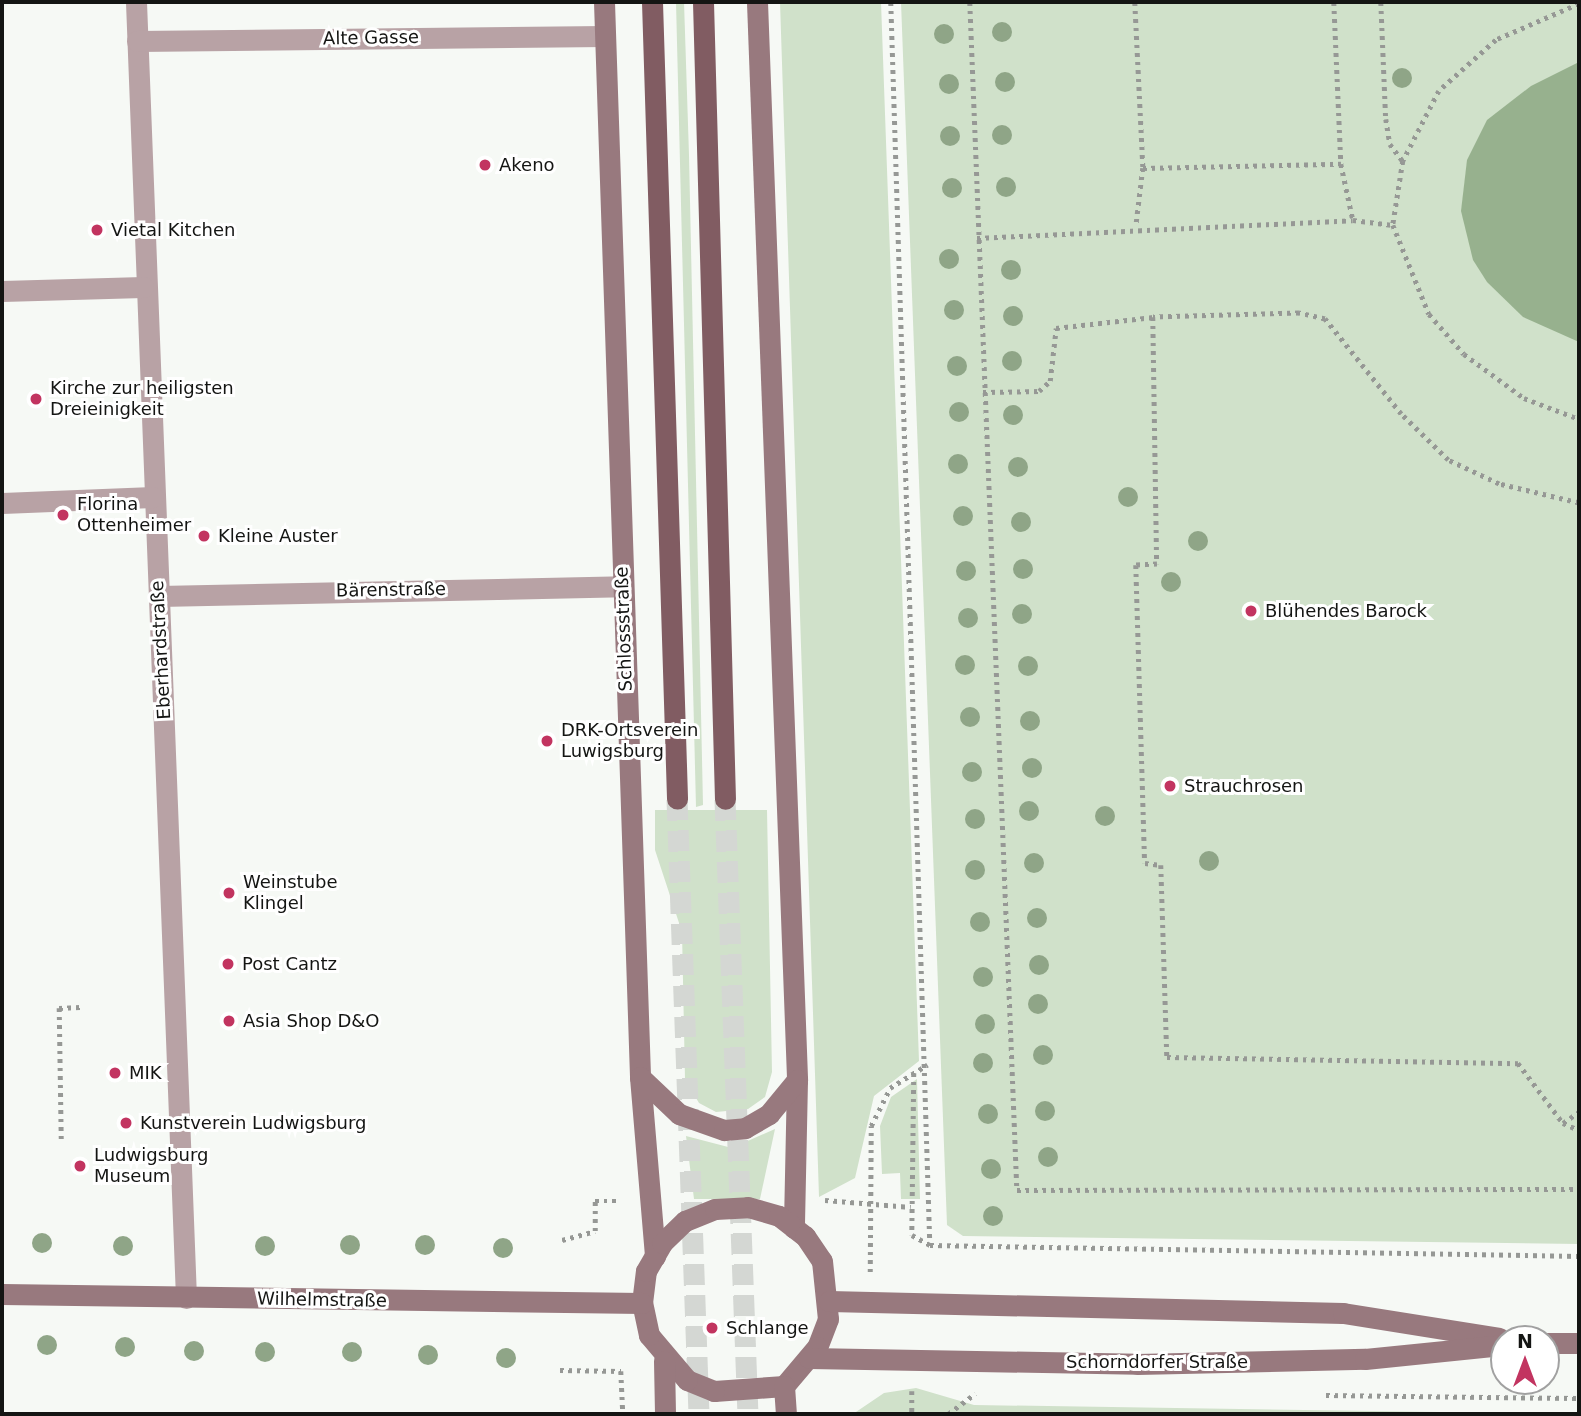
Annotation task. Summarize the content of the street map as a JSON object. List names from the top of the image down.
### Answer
{
  "streets": {
    "main road": ["Schlossstraße", "Wilhelmstraße", "Schorndorfer Straße"],
    "street": ["Alte Gasse", "Bärenstraße", "Eberhardstraße"]
  },
  "crossings": [
    ["Alte Gasse", "Schlossstraße"],
    ["Alte Gasse", "Eberhardstraße"],
    ["Bärenstraße", "Schlossstraße"],
    ["Bärenstraße", "Eberhardstraße"],
    ["Schlossstraße", "Wilhelmstraße"],
    ["Schlossstraße", "Schorndorfer Straße"],
    ["Eberhardstraße", "Wilhelmstraße"],
    ["Wilhelmstraße", "Schorndorfer Straße"]
  ],
  "places": [
    "Akeno",
    "Vietal Kitchen",
    "Kirche zur heiligsten Dreieinigkeit",
    "Florina Ottenheimer",
    "Kleine Auster",
    "Blühendes Barock",
    "DRK-Ortsverein Luwigsburg",
    "Strauchrosen",
    "Weinstube Klingel",
    "Post Cantz",
    "Asia Shop D&O",
    "MIK",
    "Kunstverein Ludwigsburg",
    "Ludwigsburg Museum",
    "Schlange"
  ],
  "north": "top"
}
